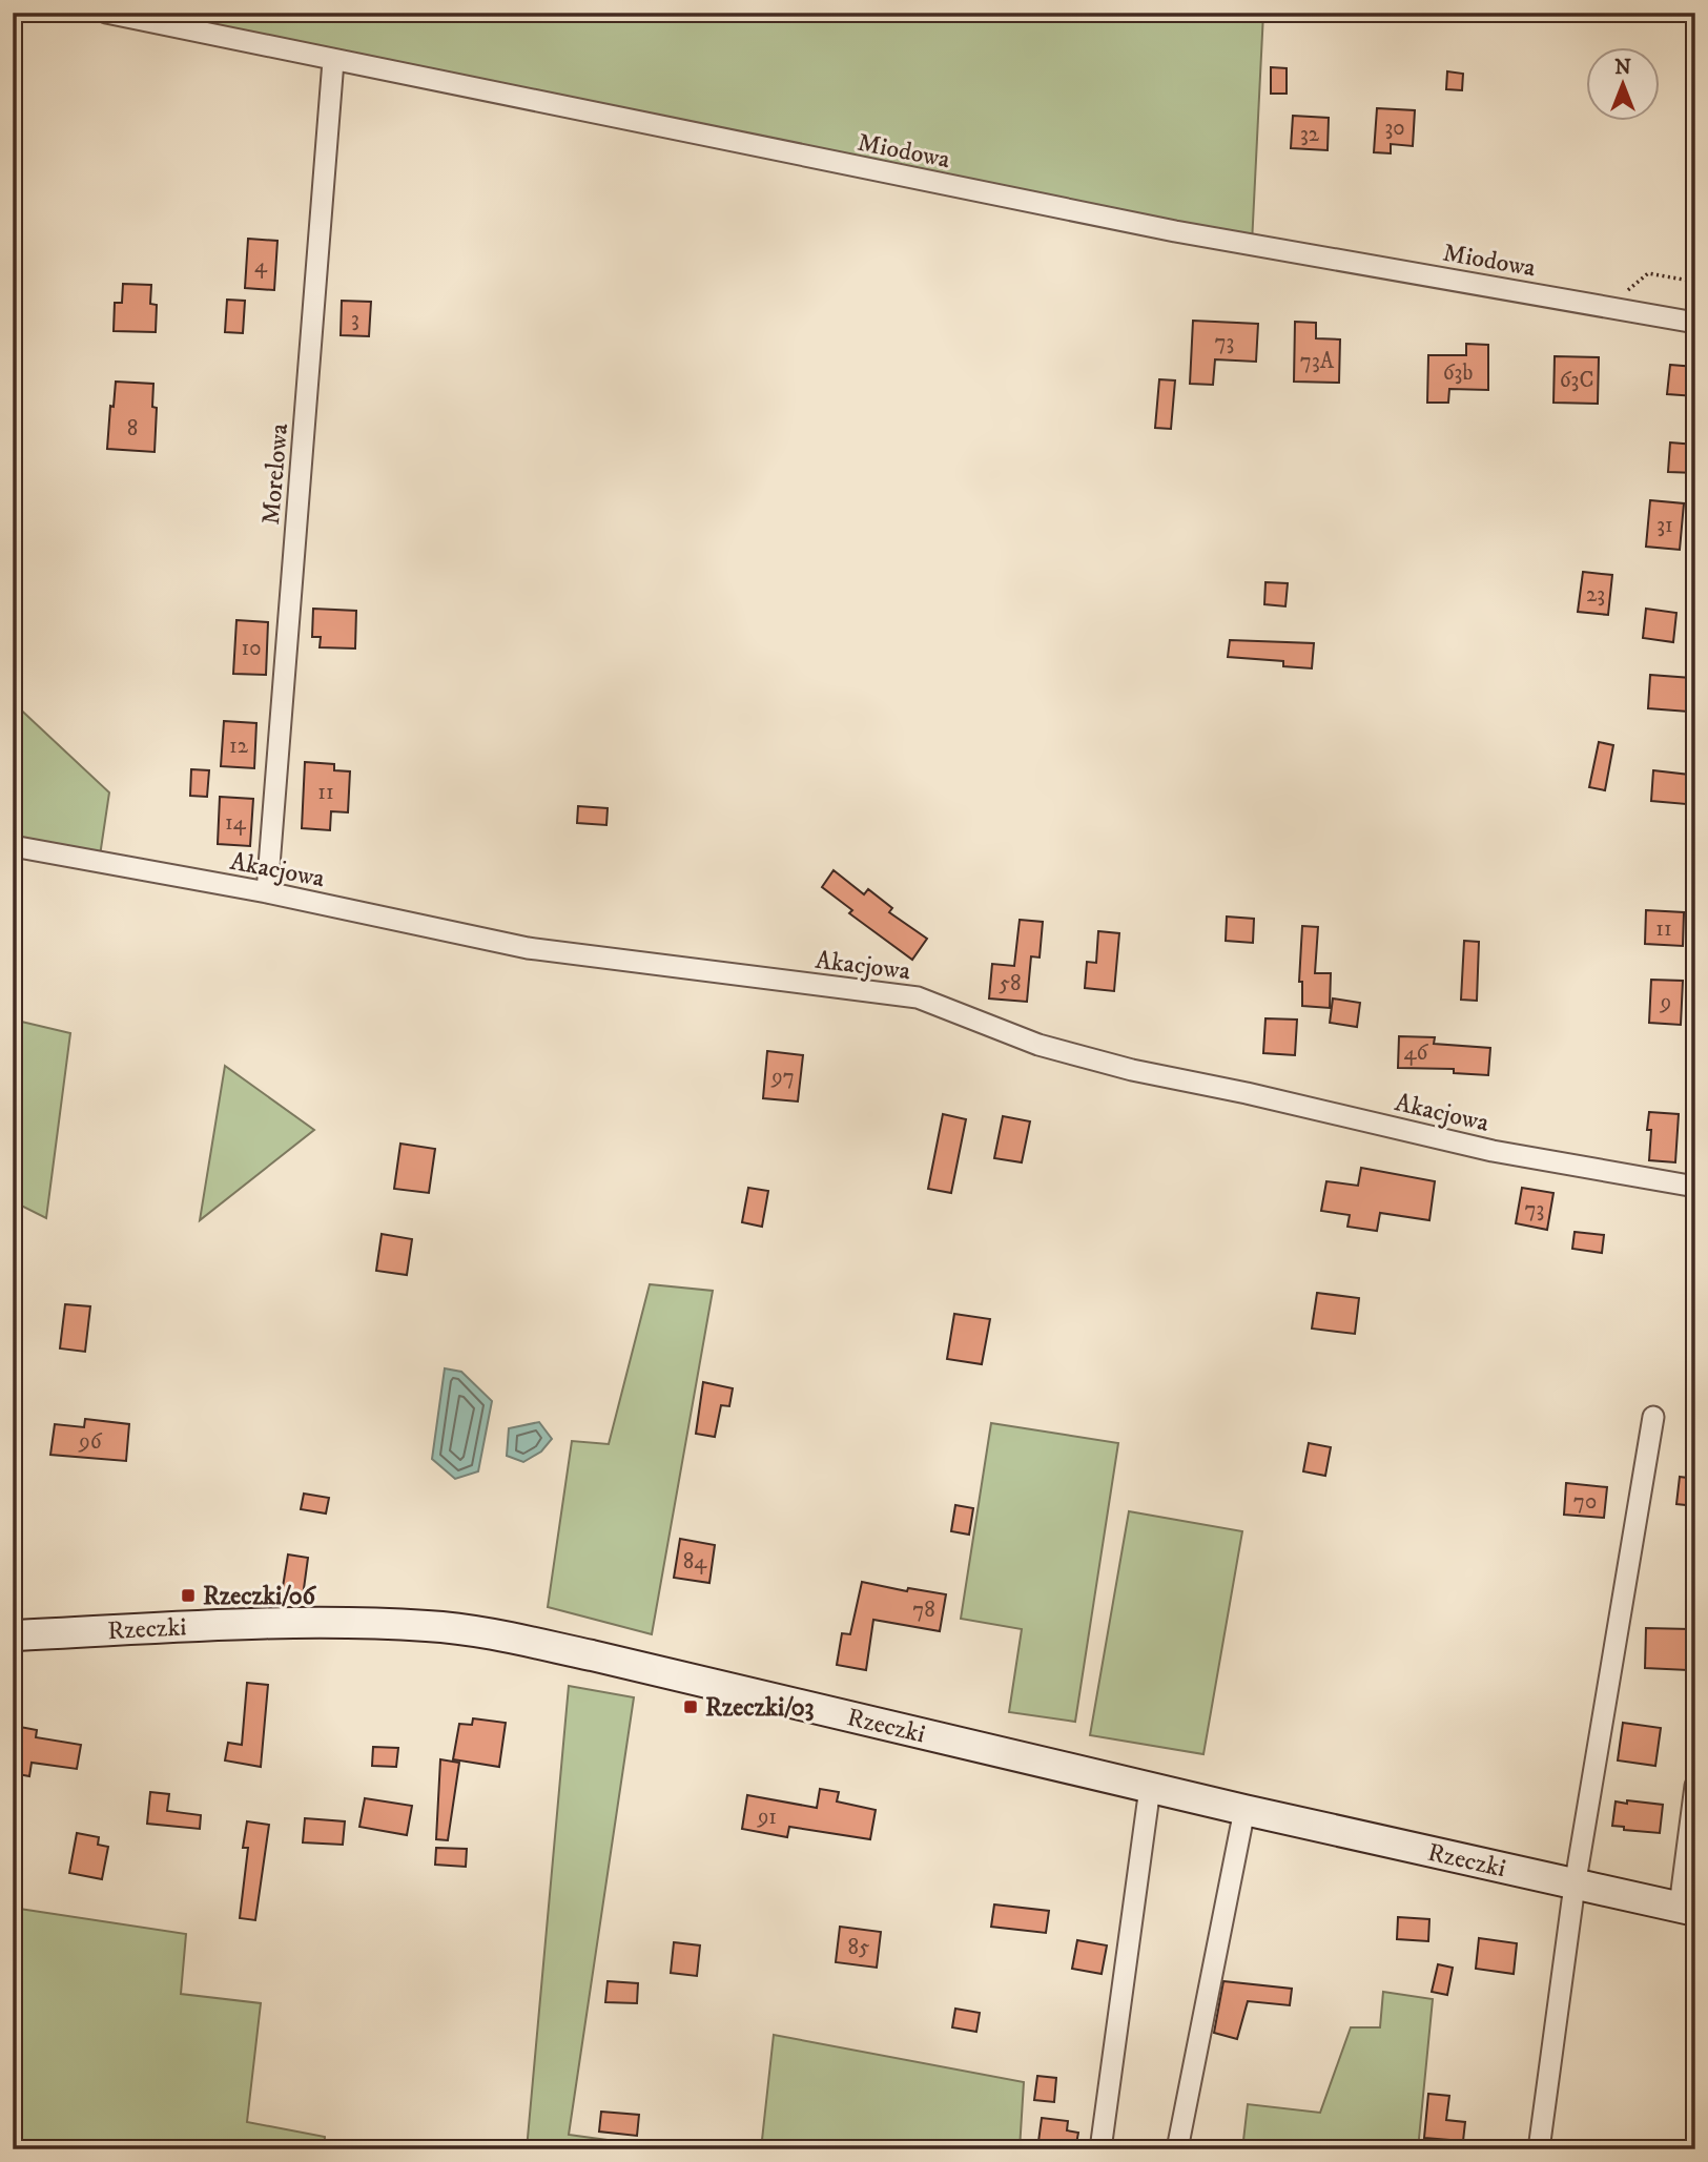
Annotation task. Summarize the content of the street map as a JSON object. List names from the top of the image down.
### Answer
{
  "streets": {
    "main road": ["Rzeczki"],
    "street": ["Miodowa", "Morelowa", "Akacjowa"]
  },
  "crossings": [
    ["Miodowa", "Morelowa"],
    ["Morelowa", "Akacjowa"]
  ],
  "places": {
    "transit": ["Rzeczki/06", "Rzeczki/03"]
  },
  "house_numbers": [
    "30",
    "32",
    "4",
    "3",
    "73",
    "73A",
    "63b",
    "63C",
    "8",
    "31",
    "23",
    "10",
    "12",
    "11",
    "14",
    "11",
    "58",
    "9",
    "46",
    "97",
    "73",
    "96",
    "70",
    "84",
    "78",
    "91",
    "85"
  ],
  "north": "top"
}
